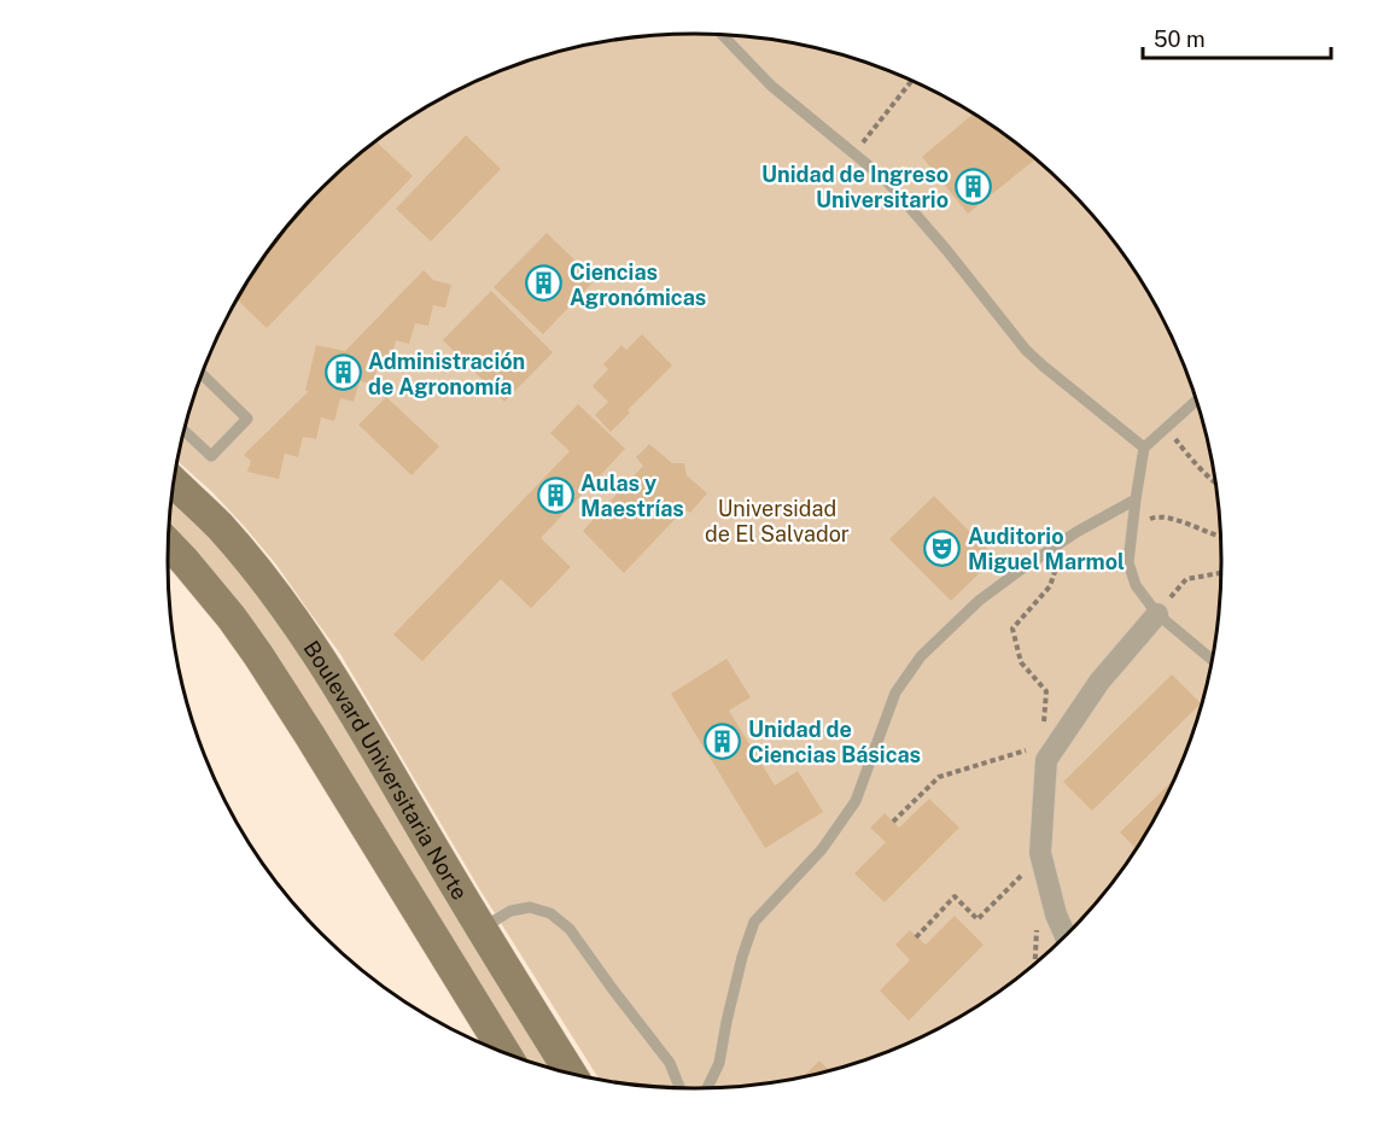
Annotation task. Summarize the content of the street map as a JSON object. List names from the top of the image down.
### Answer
{
  "streets": {
    "main road": ["Boulevard Universitaria Norte"]
  },
  "parks": ["Universidad de El Salvador"],
  "places": {
    "building": [
      "Unidad de Ingreso Universitario",
      "Ciencias Agronómicas",
      "Administración de Agronomía",
      "Aulas y Maestrías",
      "Unidad de Ciencias Básicas"
    ],
    "theatre": ["Auditorio Miguel Marmol"]
  },
  "scale_bar": "50 m"
}
